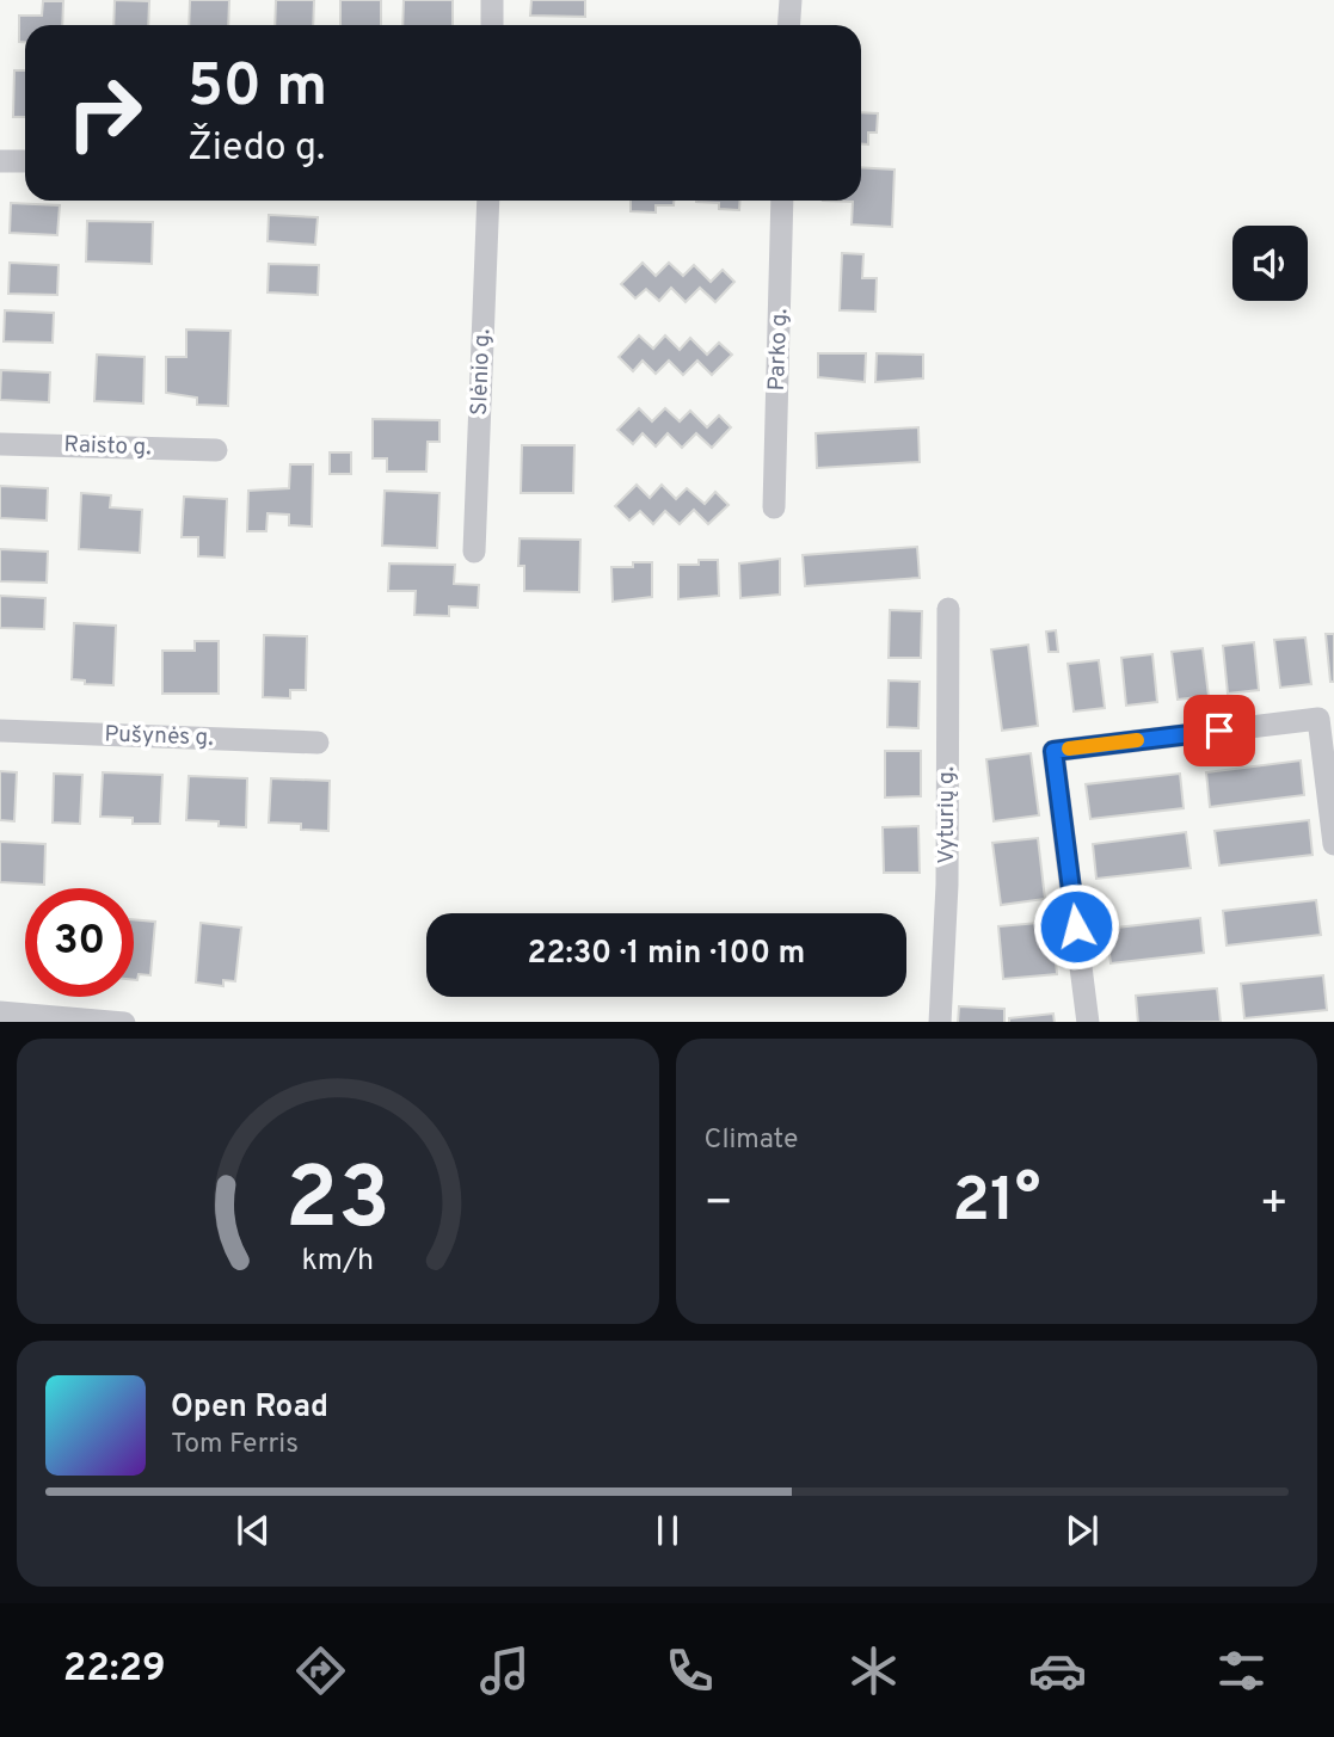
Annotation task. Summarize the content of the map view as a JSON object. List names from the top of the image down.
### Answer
{
  "streets": {
    "street": [
      "Parko g.",
      "Slėnio g.",
      "Raisto g.",
      "Pušynės g.",
      "Vyturių g."
    ]
  },
  "page": {
    "turn": ["50 m", "Žiedo g."],
    "limit": "30",
    "trip": "22:30 · 1 min · 100 m",
    "tile": "Climate",
    "heat": ["−", "21°", "+"],
    "song": ["Open Road", "Tom Ferris"],
    "tabs": "22:29",
    "gauge": ["23", "km/h"]
  }
}
